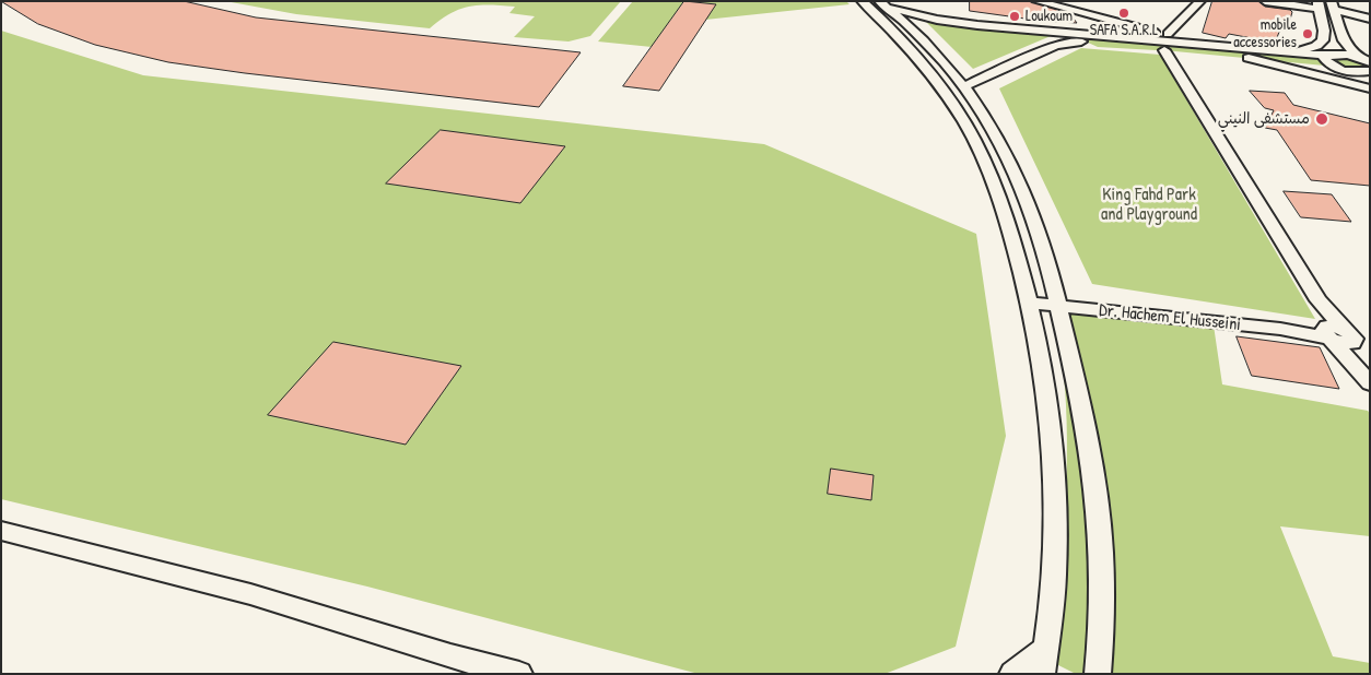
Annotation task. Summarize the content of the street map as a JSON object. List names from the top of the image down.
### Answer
{
  "streets": {
    "street": ["Dr. Hachem El Husseini"]
  },
  "parks": ["King Fahd Park and Playground"],
  "places": [
    "SAFA S.A.R.L",
    "Loukoum",
    "mobile accessories",
    "مستشفى النيني"
  ]
}
